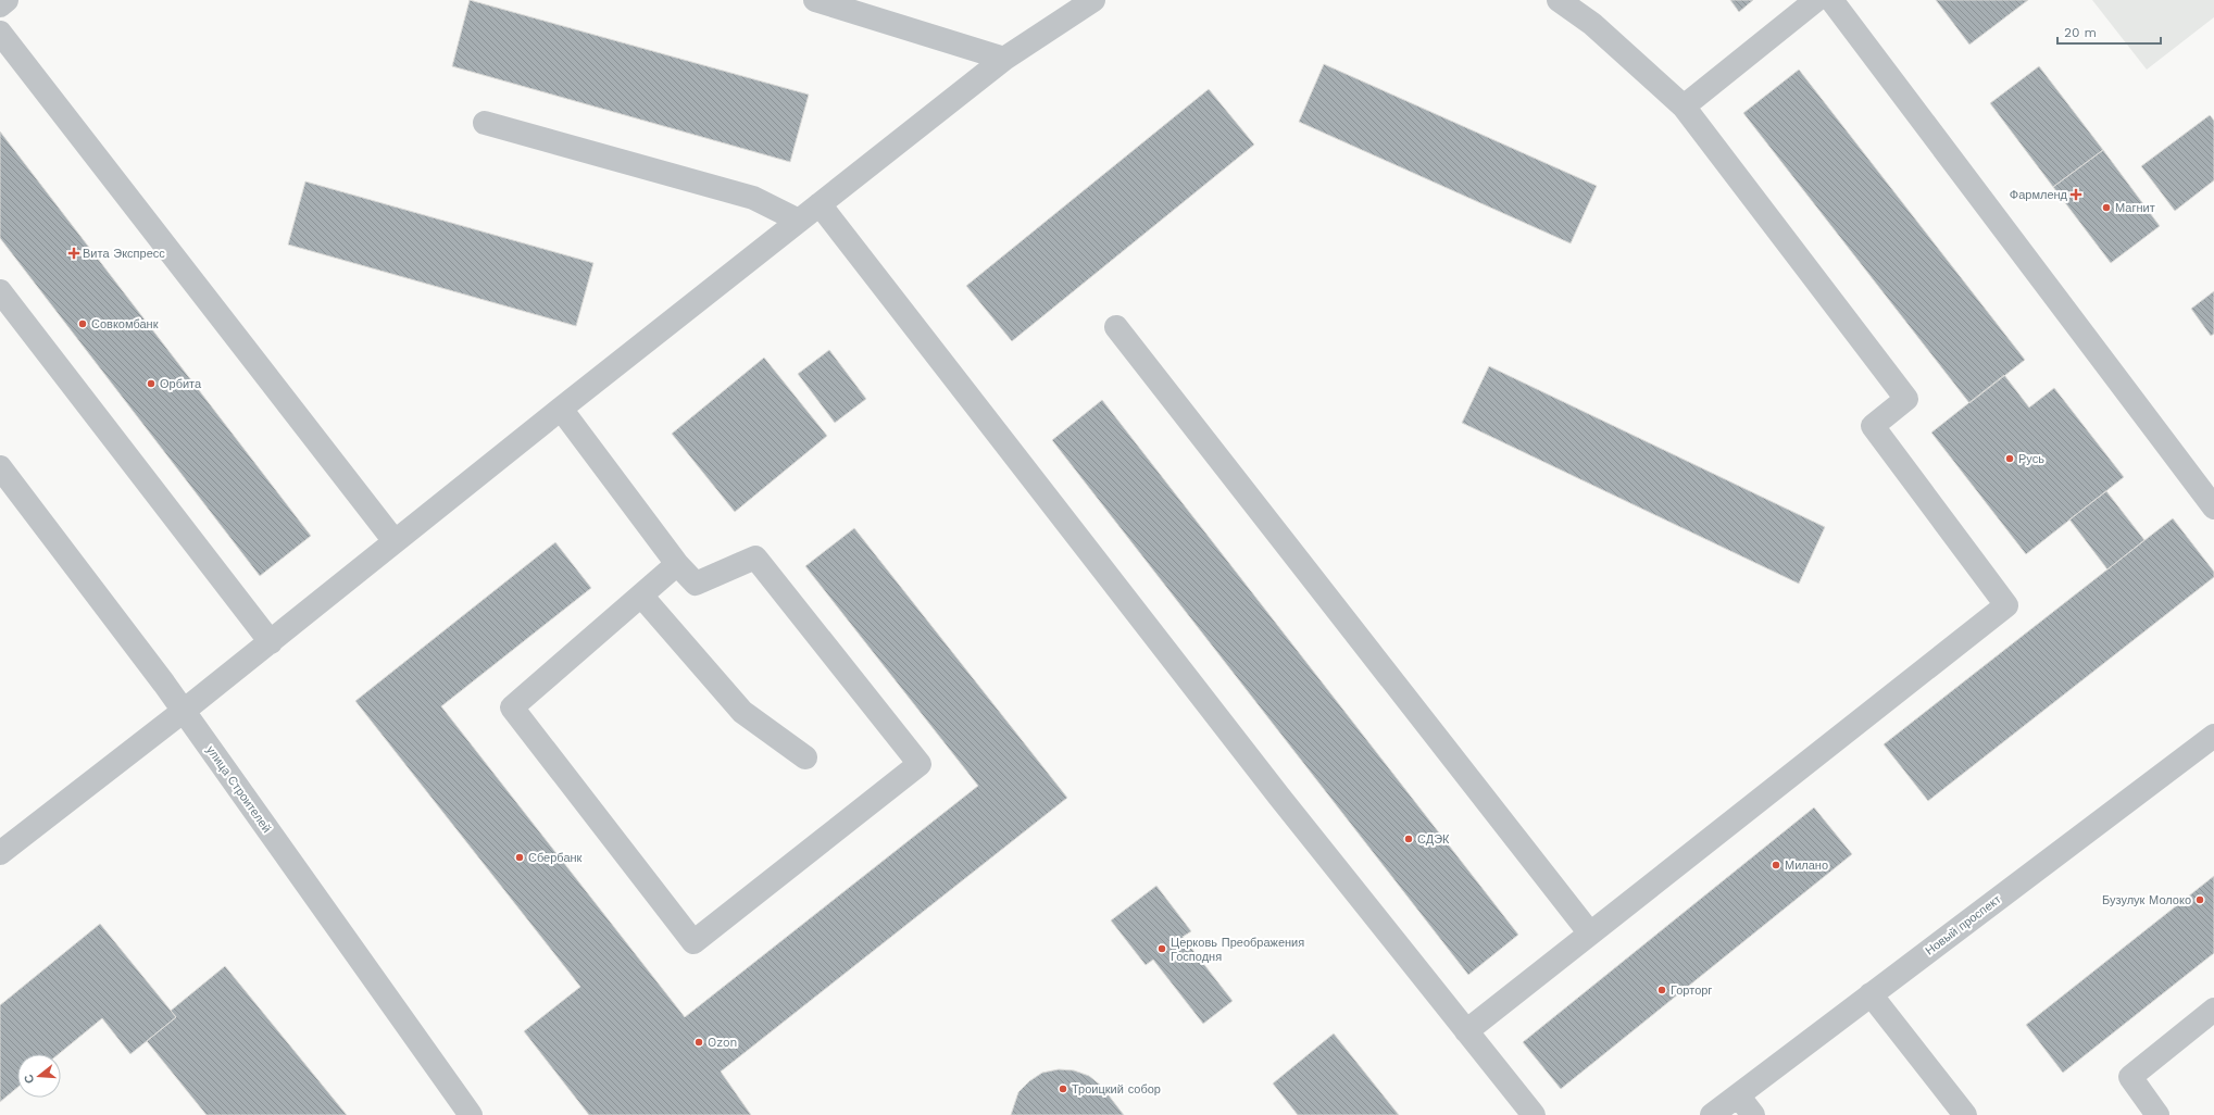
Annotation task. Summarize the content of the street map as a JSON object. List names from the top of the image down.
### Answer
{
  "streets": {
    "street": ["улица Строителей", "Новый проспект"]
  },
  "places": {
    "health": ["Фармленд", "Вита Экспресс"],
    "other": [
      "Магнит",
      "Совкомбанк",
      "Орбита",
      "Русь",
      "СДЭК",
      "Сбербанк",
      "Милано",
      "Бузулук Молоко",
      "Церковь Преображения Господня",
      "Горторг",
      "Ozon",
      "Троицкий собор"
    ]
  },
  "scale_bar": "20 m",
  "north": "left"
}
